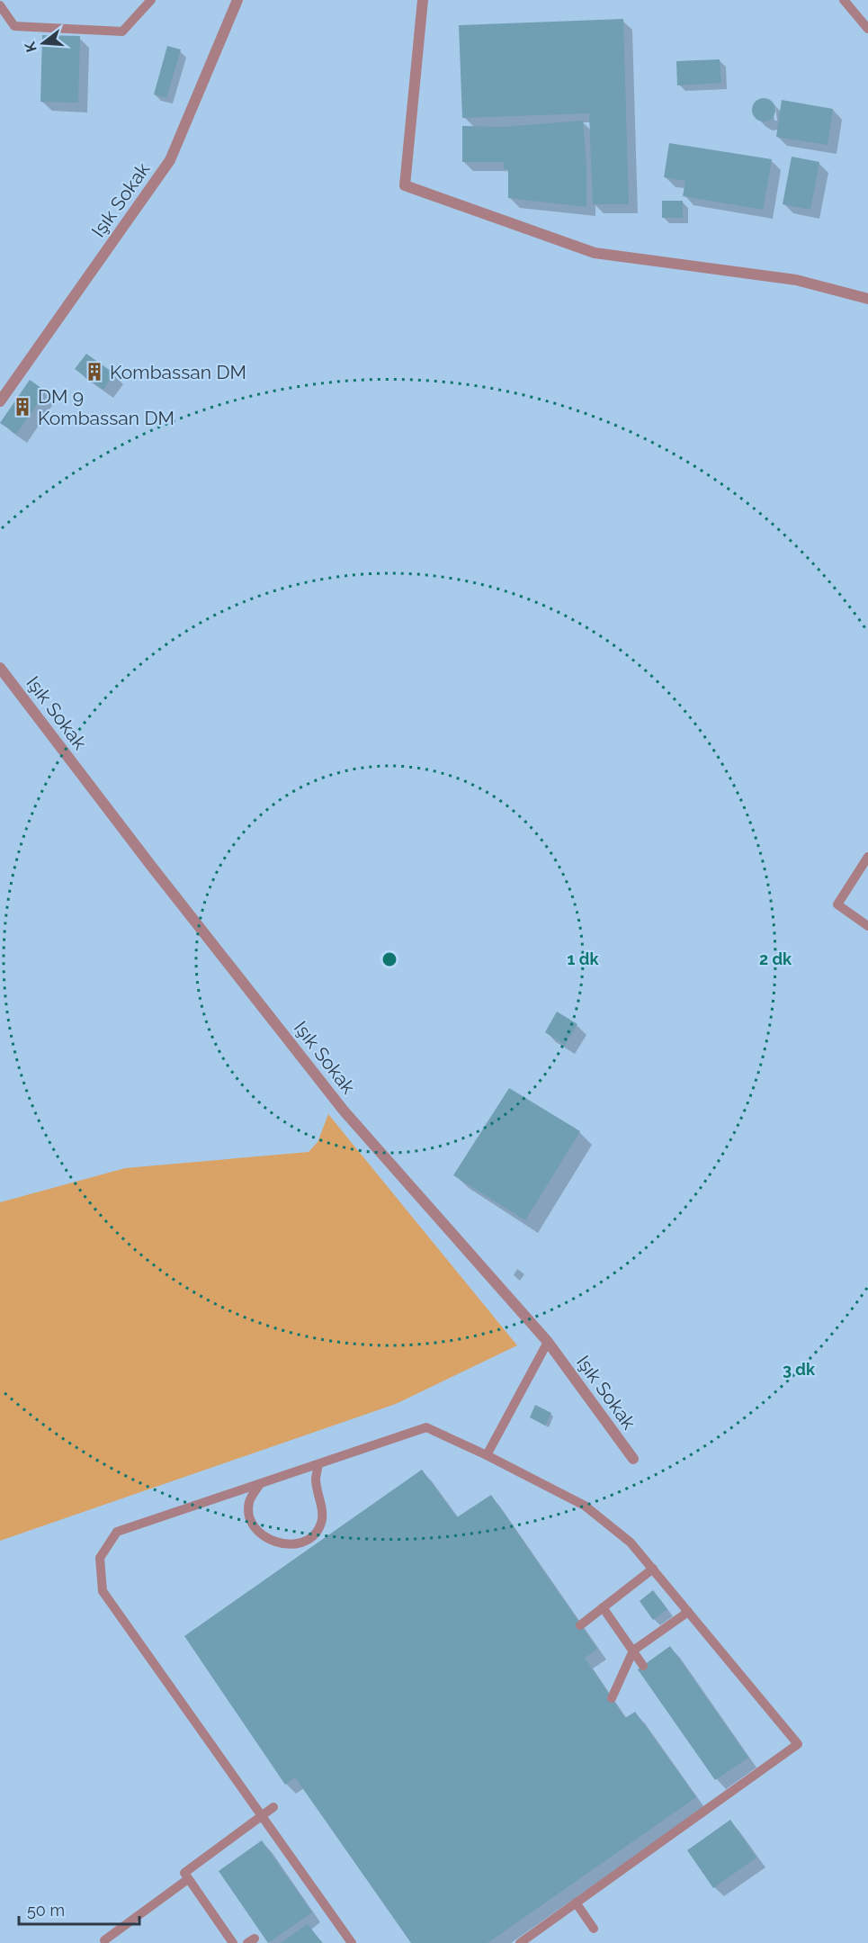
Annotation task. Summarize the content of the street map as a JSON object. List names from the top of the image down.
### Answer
{
  "streets": {
    "street": ["Işık Sokak"]
  },
  "places": {
    "building": ["Kombassan DM", "DM 9 Kombassan DM"]
  },
  "scale_bar": "50 m",
  "north": "left",
  "rings": ["1 dk", "2 dk", "3 dk"]
}
